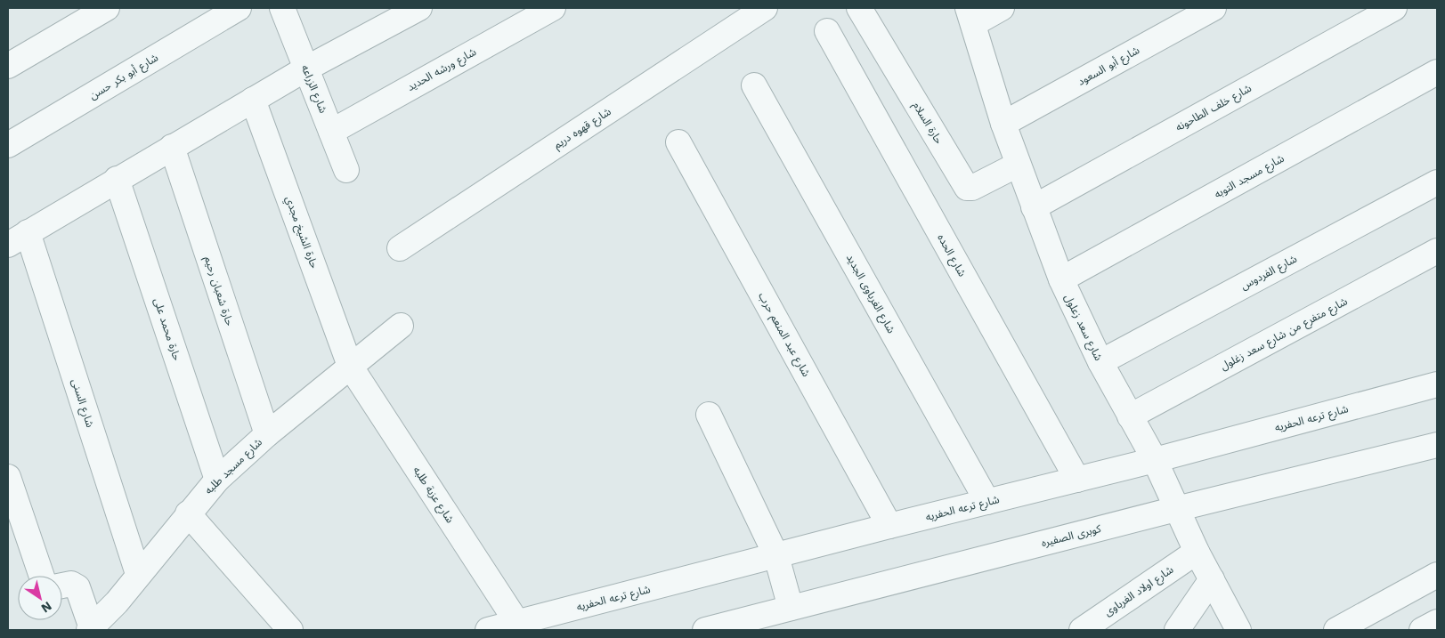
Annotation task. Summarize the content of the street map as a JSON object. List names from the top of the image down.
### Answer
{
  "streets": {
    "street": [
      "شارع أبو السعود",
      "شارع ورشه الحديد",
      "شارع أبو بكر حسن",
      "شارع الزراعه",
      "شارع خلف الطاحونه",
      "حارة السلام",
      "شارع قهوه دريم",
      "شارع مسجد التوبه",
      "حارة الشيخ مجدي",
      "شارع الحده",
      "شارع الفردوس",
      "حارة شعبان رحيم",
      "شارع الغرباوى الجديد",
      "شارع سعد زعلول",
      "حارة محمد على",
      "شارع متفرع من شارع سعد زغلول",
      "شارع عبد المنعم حرب",
      "شارع السنى",
      "شارع ترعه الحفريه",
      "شارع مسجد طلبه",
      "شارع عزبة طلبه",
      "كوبرى الصفيره",
      "شارع اولاد الغرباوى"
    ]
  },
  "crossings": [
    ["شارع أبو السعود", "شارع سعد زعلول"],
    ["شارع ورشه الحديد", "شارع الزراعه"],
    ["شارع خلف الطاحونه", "شارع سعد زعلول"],
    ["حارة السلام", "شارع سعد زعلول"],
    ["شارع مسجد التوبه", "شارع سعد زعلول"],
    ["حارة الشيخ مجدي", "شارع مسجد طلبه"],
    ["حارة الشيخ مجدي", "شارع عزبة طلبه"],
    ["شارع الحده", "شارع ترعه الحفريه"],
    ["شارع الفردوس", "شارع سعد زعلول"],
    ["حارة شعبان رحيم", "شارع مسجد طلبه"],
    ["شارع الغرباوى الجديد", "شارع ترعه الحفريه"],
    ["شارع سعد زعلول", "شارع متفرع من شارع سعد زغلول"],
    ["شارع سعد زعلول", "شارع ترعه الحفريه"],
    ["شارع سعد زعلول", "كوبرى الصفيره"],
    ["شارع سعد زعلول", "شارع اولاد الغرباوى"],
    ["حارة محمد على", "شارع مسجد طلبه"],
    ["شارع عبد المنعم حرب", "شارع ترعه الحفريه"],
    ["شارع السنى", "شارع مسجد طلبه"],
    ["شارع ترعه الحفريه", "شارع عزبة طلبه"],
    ["شارع مسجد طلبه", "شارع عزبة طلبه"]
  ],
  "north": "bottom right"
}
